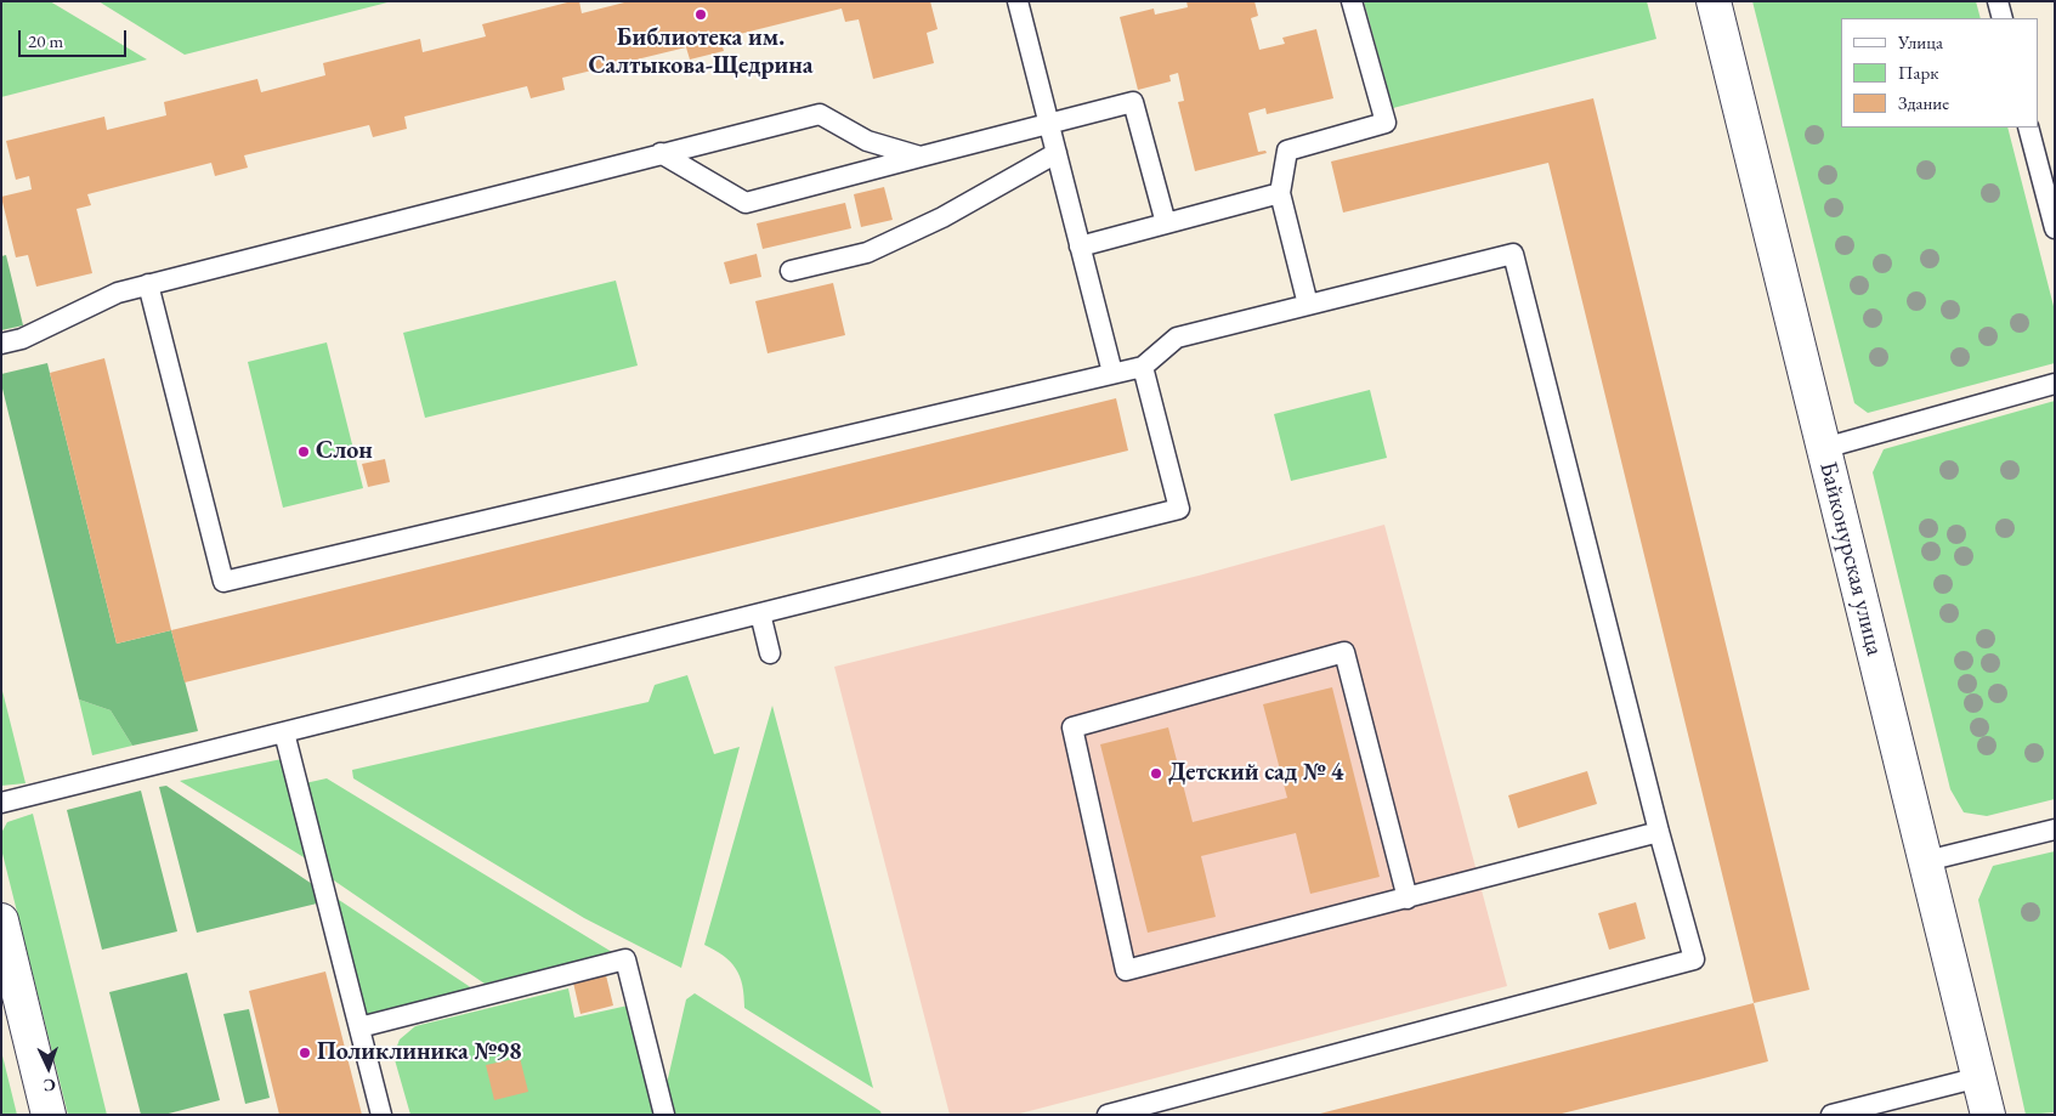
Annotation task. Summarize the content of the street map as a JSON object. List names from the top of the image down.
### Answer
{
  "streets": {
    "street": ["Байконурская улица"]
  },
  "places": [
    "Библиотека им. Салтыкова-Щедрина",
    "Слон",
    "Детский сад № 4",
    "Поликлиника №98"
  ],
  "legend": ["Улица", "Парк", "Здание"],
  "scale_bar": "20 m",
  "north": "bottom"
}
